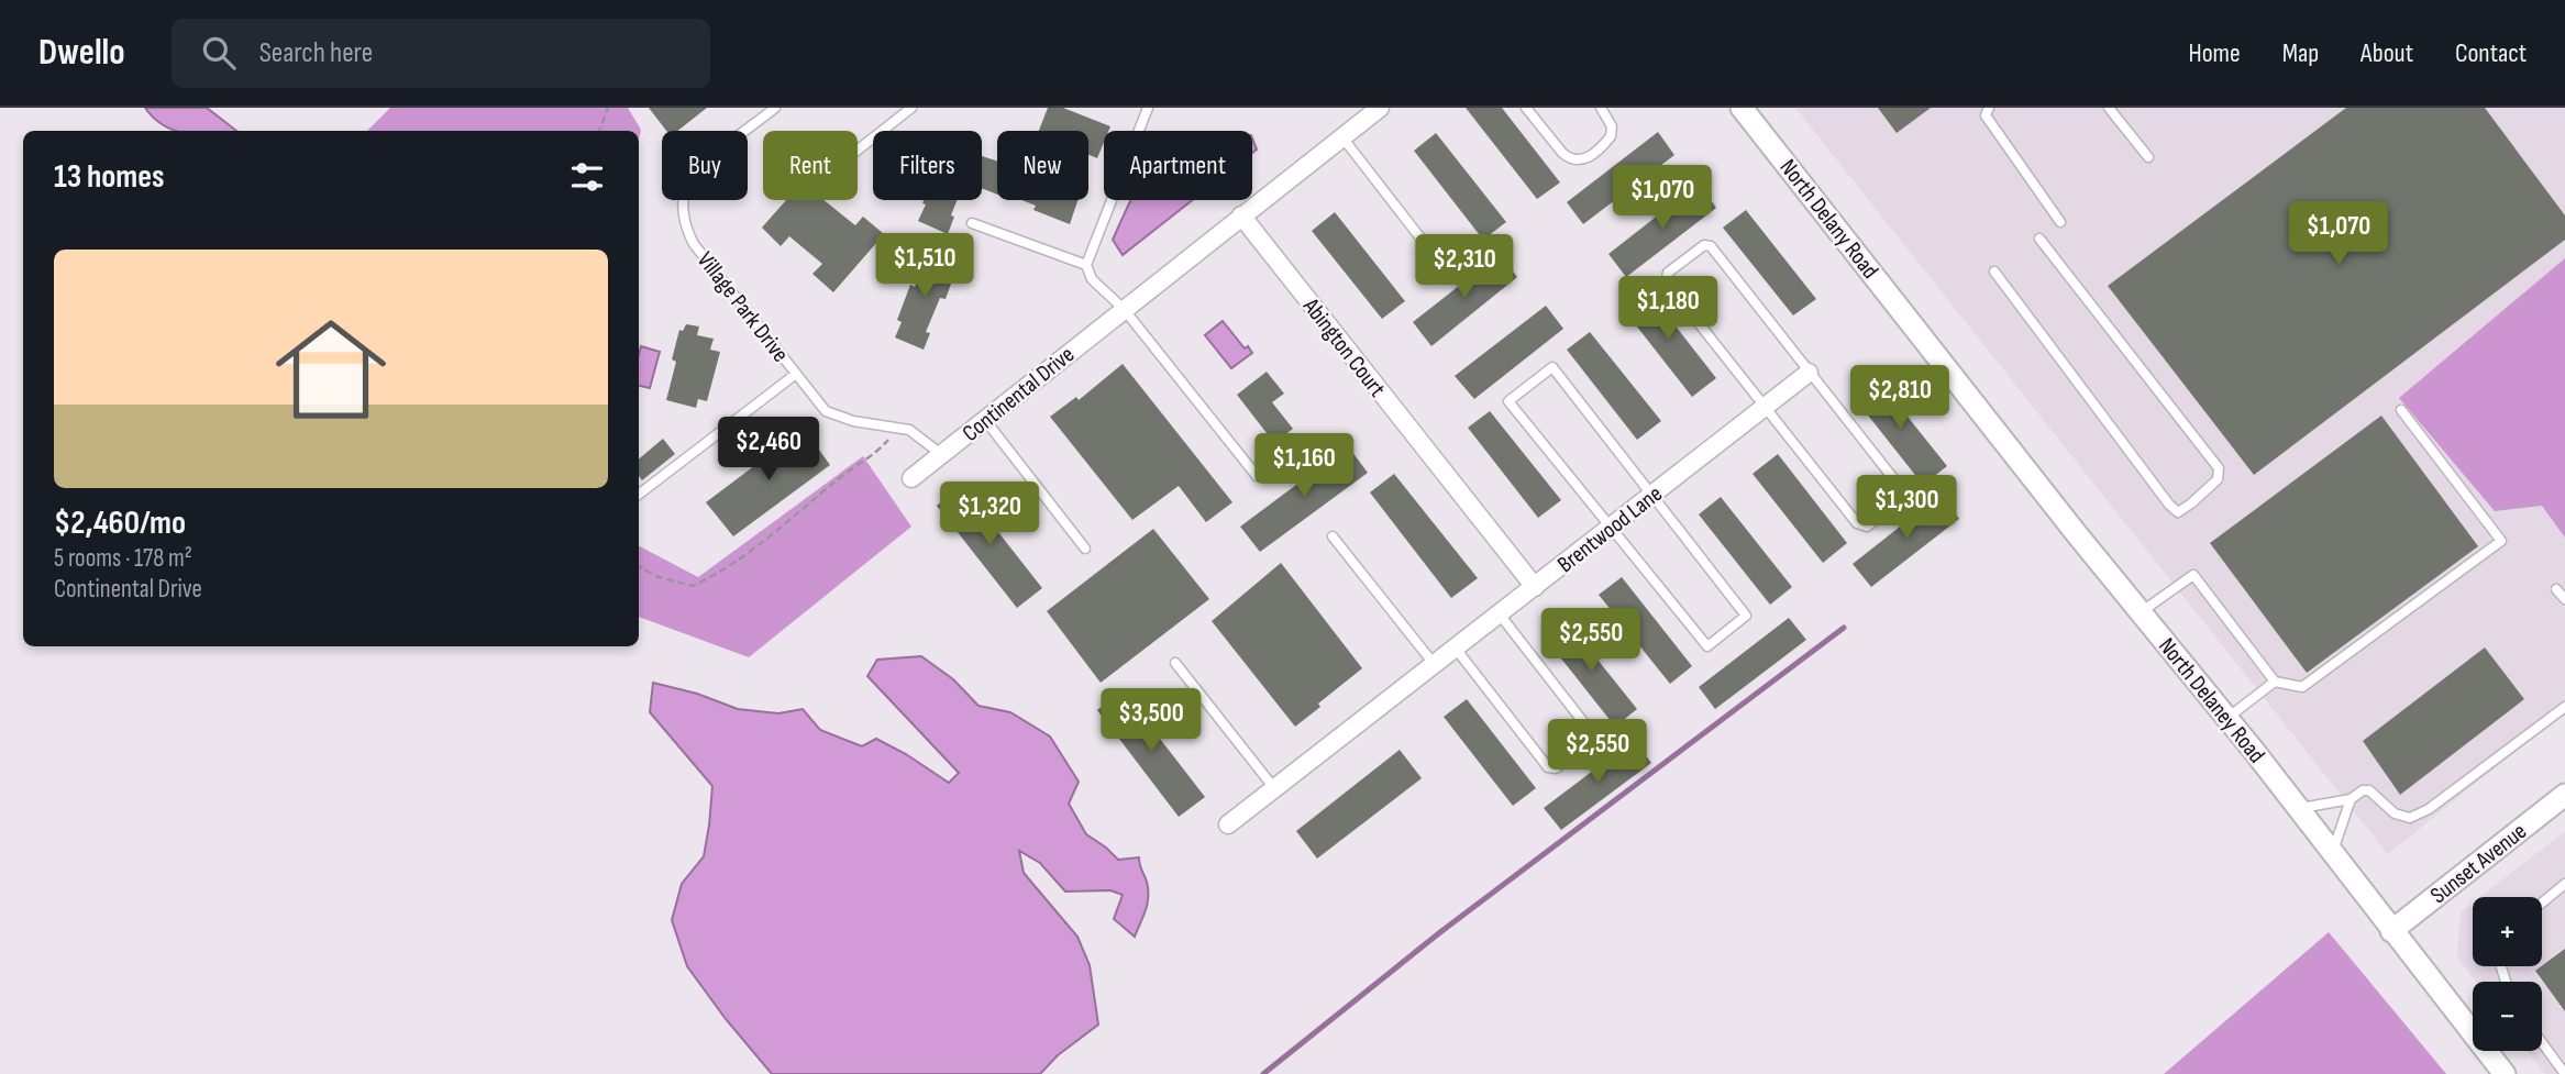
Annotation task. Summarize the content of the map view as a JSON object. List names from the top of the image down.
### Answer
{
  "streets": {
    "street": [
      "North Delany Road",
      "Abington Court",
      "Continental Drive",
      "Brentwood Lane",
      "North Delaney Road",
      "Sunset Avenue"
    ],
    "lane": ["Village Park Drive"]
  },
  "crossings": [
    ["North Delany Road", "North Delaney Road"],
    ["Village Park Drive", "Continental Drive"],
    ["Abington Court", "Continental Drive"],
    ["Abington Court", "Brentwood Lane"],
    ["North Delaney Road", "Sunset Avenue"]
  ],
  "page": {
    "header": "Dwello",
    "search": "Search here",
    "nav": [
      "Home",
      "Map",
      "About",
      "Contact"
    ],
    "chip": [
      "Buy",
      "Rent",
      "Filters",
      "New",
      "Apartment"
    ],
    "heading": "13 homes",
    "price": [
      "$1,070",
      "$1,070",
      "$1,510",
      "$2,310",
      "$1,180",
      "$2,810",
      "$2,460",
      "$1,160",
      "$1,300",
      "$1,320",
      "$2,550",
      "$3,500",
      "$2,550"
    ],
    "list": [
      {
        "name": "$2,460/mo",
        "note": "5 rooms · 178 m² · Continental Drive"
      }
    ],
    "map_buttons": ["+", "−"]
  }
}
